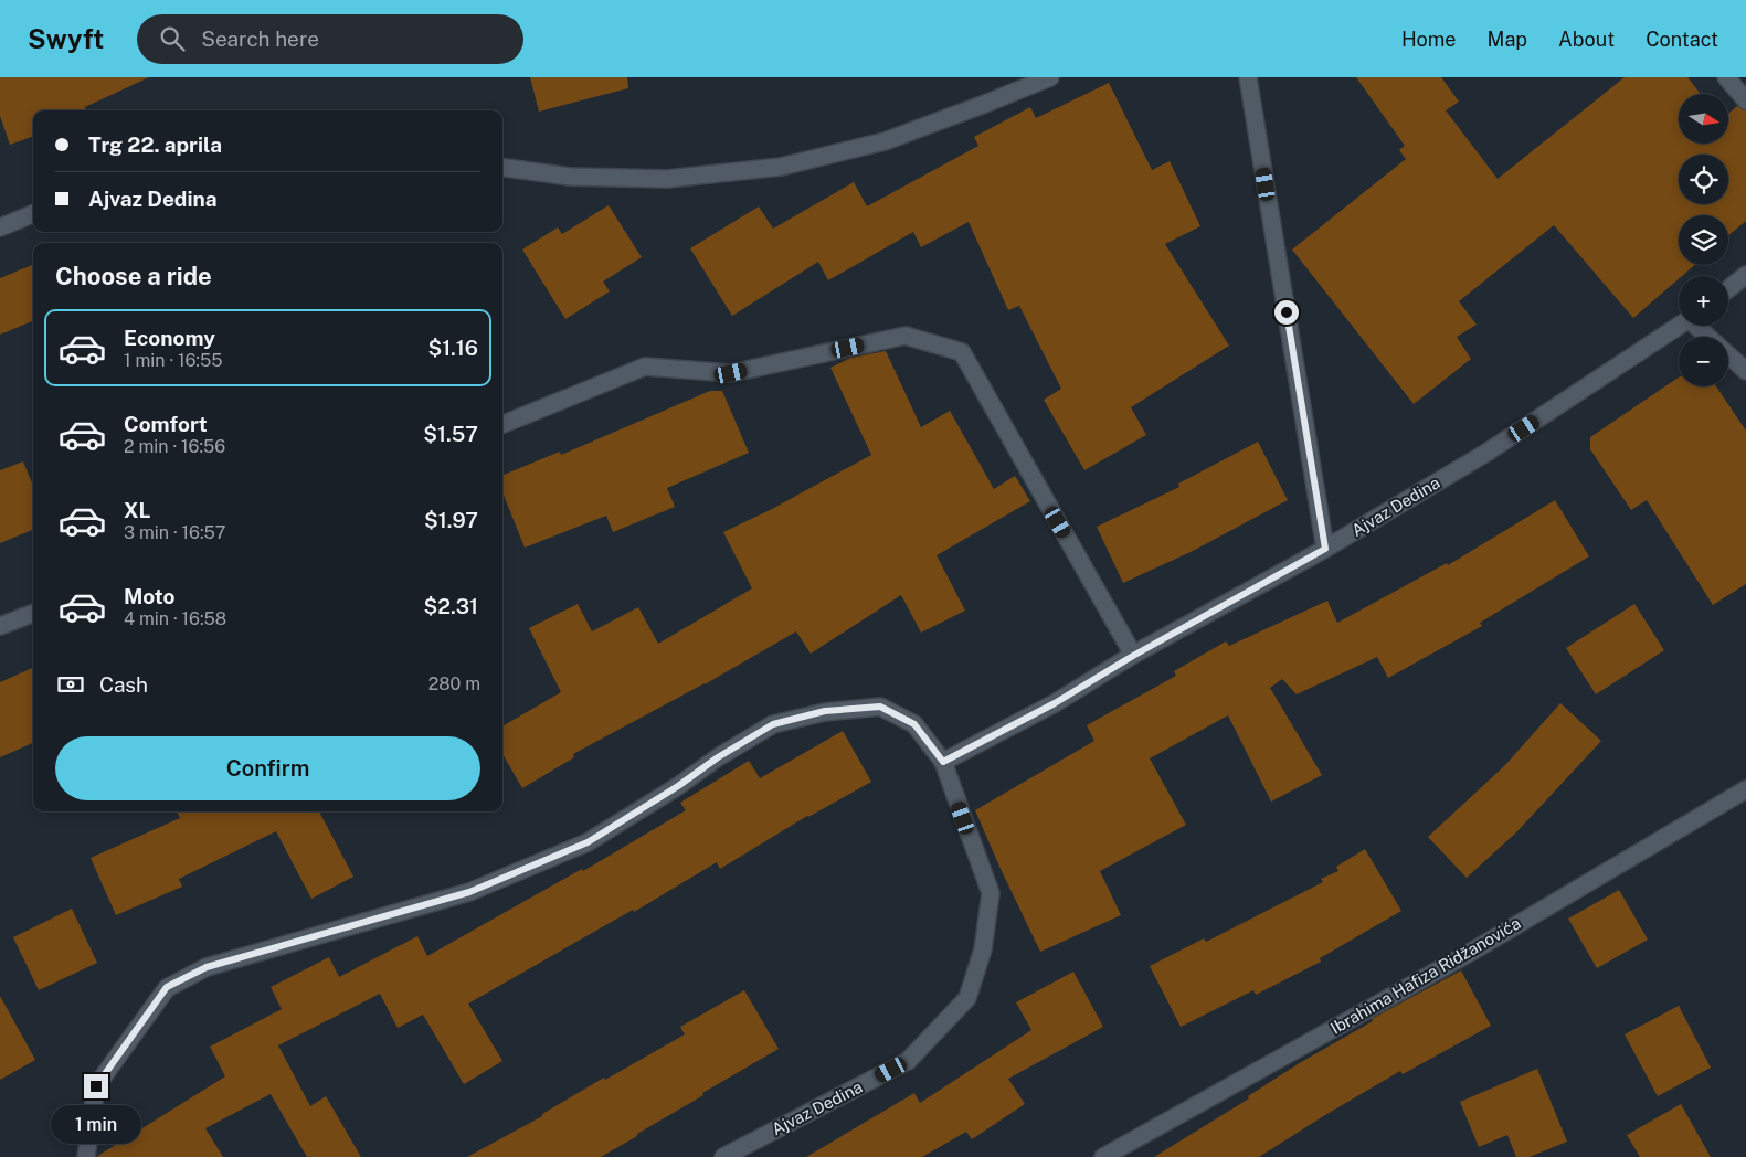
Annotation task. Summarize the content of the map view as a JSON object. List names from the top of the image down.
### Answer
{
  "streets": {
    "street": ["Ajvaz Dedina", "Ibrahima Hafiza Ridžanovića"]
  },
  "north": "right",
  "page": {
    "header": "Swyft",
    "search": "Search here",
    "nav": [
      "Home",
      "Map",
      "About",
      "Contact"
    ],
    "map_buttons": ["+", "−"],
    "banner": ["Trg 22. aprila", "Ajvaz Dedina"],
    "heading": "Choose a ride",
    "list": [
      {
        "name": "Economy",
        "note": "1 min · 16:55",
        "value": "$1.16"
      },
      {
        "name": "Comfort",
        "note": "2 min · 16:56",
        "value": "$1.57"
      },
      {
        "name": "XL",
        "note": "3 min · 16:57",
        "value": "$1.97"
      },
      {
        "name": "Moto",
        "note": "4 min · 16:58",
        "value": "$2.31"
      }
    ],
    "pay": ["Cash", "280 m"],
    "buttons": "Confirm",
    "bubble": "1 min"
  }
}
